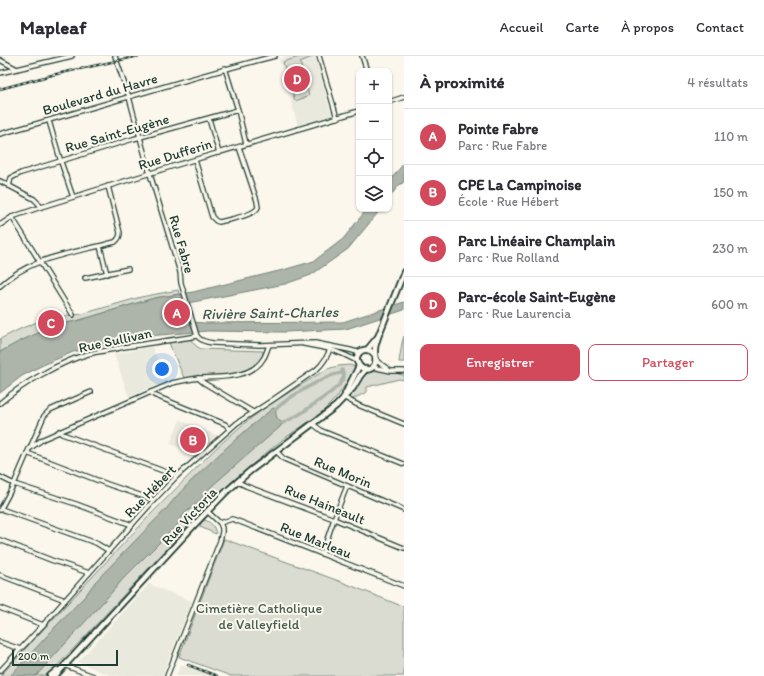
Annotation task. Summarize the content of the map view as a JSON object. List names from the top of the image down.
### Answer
{
  "streets": {
    "main road": ["Rue Victoria"],
    "street": [
      "Boulevard du Havre",
      "Rue Saint-Eugène",
      "Rue Dufferin",
      "Rue Fabre",
      "Rue Sullivan",
      "Rue Morin",
      "Rue Hébert",
      "Rue Haineault",
      "Rue Marleau"
    ]
  },
  "crossings": [
    ["Boulevard du Havre", "Rue Fabre"],
    ["Rue Saint-Eugène", "Rue Fabre"],
    ["Rue Dufferin", "Rue Fabre"],
    ["Rue Fabre", "Rue Sullivan"],
    ["Rue Morin", "Rue Victoria"],
    ["Rue Haineault", "Rue Victoria"]
  ],
  "water": ["Rivière Saint-Charles"],
  "parks": ["Cimetière Catholique de Valleyfield"],
  "scale_bar": "200 m",
  "page": {
    "header": "Mapleaf",
    "nav": [
      "Accueil",
      "Carte",
      "À propos",
      "Contact"
    ],
    "heading": ["À proximité", "4 résultats"],
    "pins": [
      "D",
      "A",
      "C",
      "B"
    ],
    "map_buttons": ["+", "−"],
    "list": [
      {
        "mark": "A",
        "name": "Pointe Fabre",
        "note": "Parc · Rue Fabre",
        "value": "110 m"
      },
      {
        "mark": "B",
        "name": "CPE La Campinoise",
        "note": "École · Rue Hébert",
        "value": "150 m"
      },
      {
        "mark": "C",
        "name": "Parc Linéaire Champlain",
        "note": "Parc · Rue Rolland",
        "value": "230 m"
      },
      {
        "mark": "D",
        "name": "Parc-école Saint-Eugène",
        "note": "Parc · Rue Laurencia",
        "value": "600 m"
      }
    ],
    "buttons": ["Enregistrer", "Partager"],
    "scale": "200 m"
  }
}
